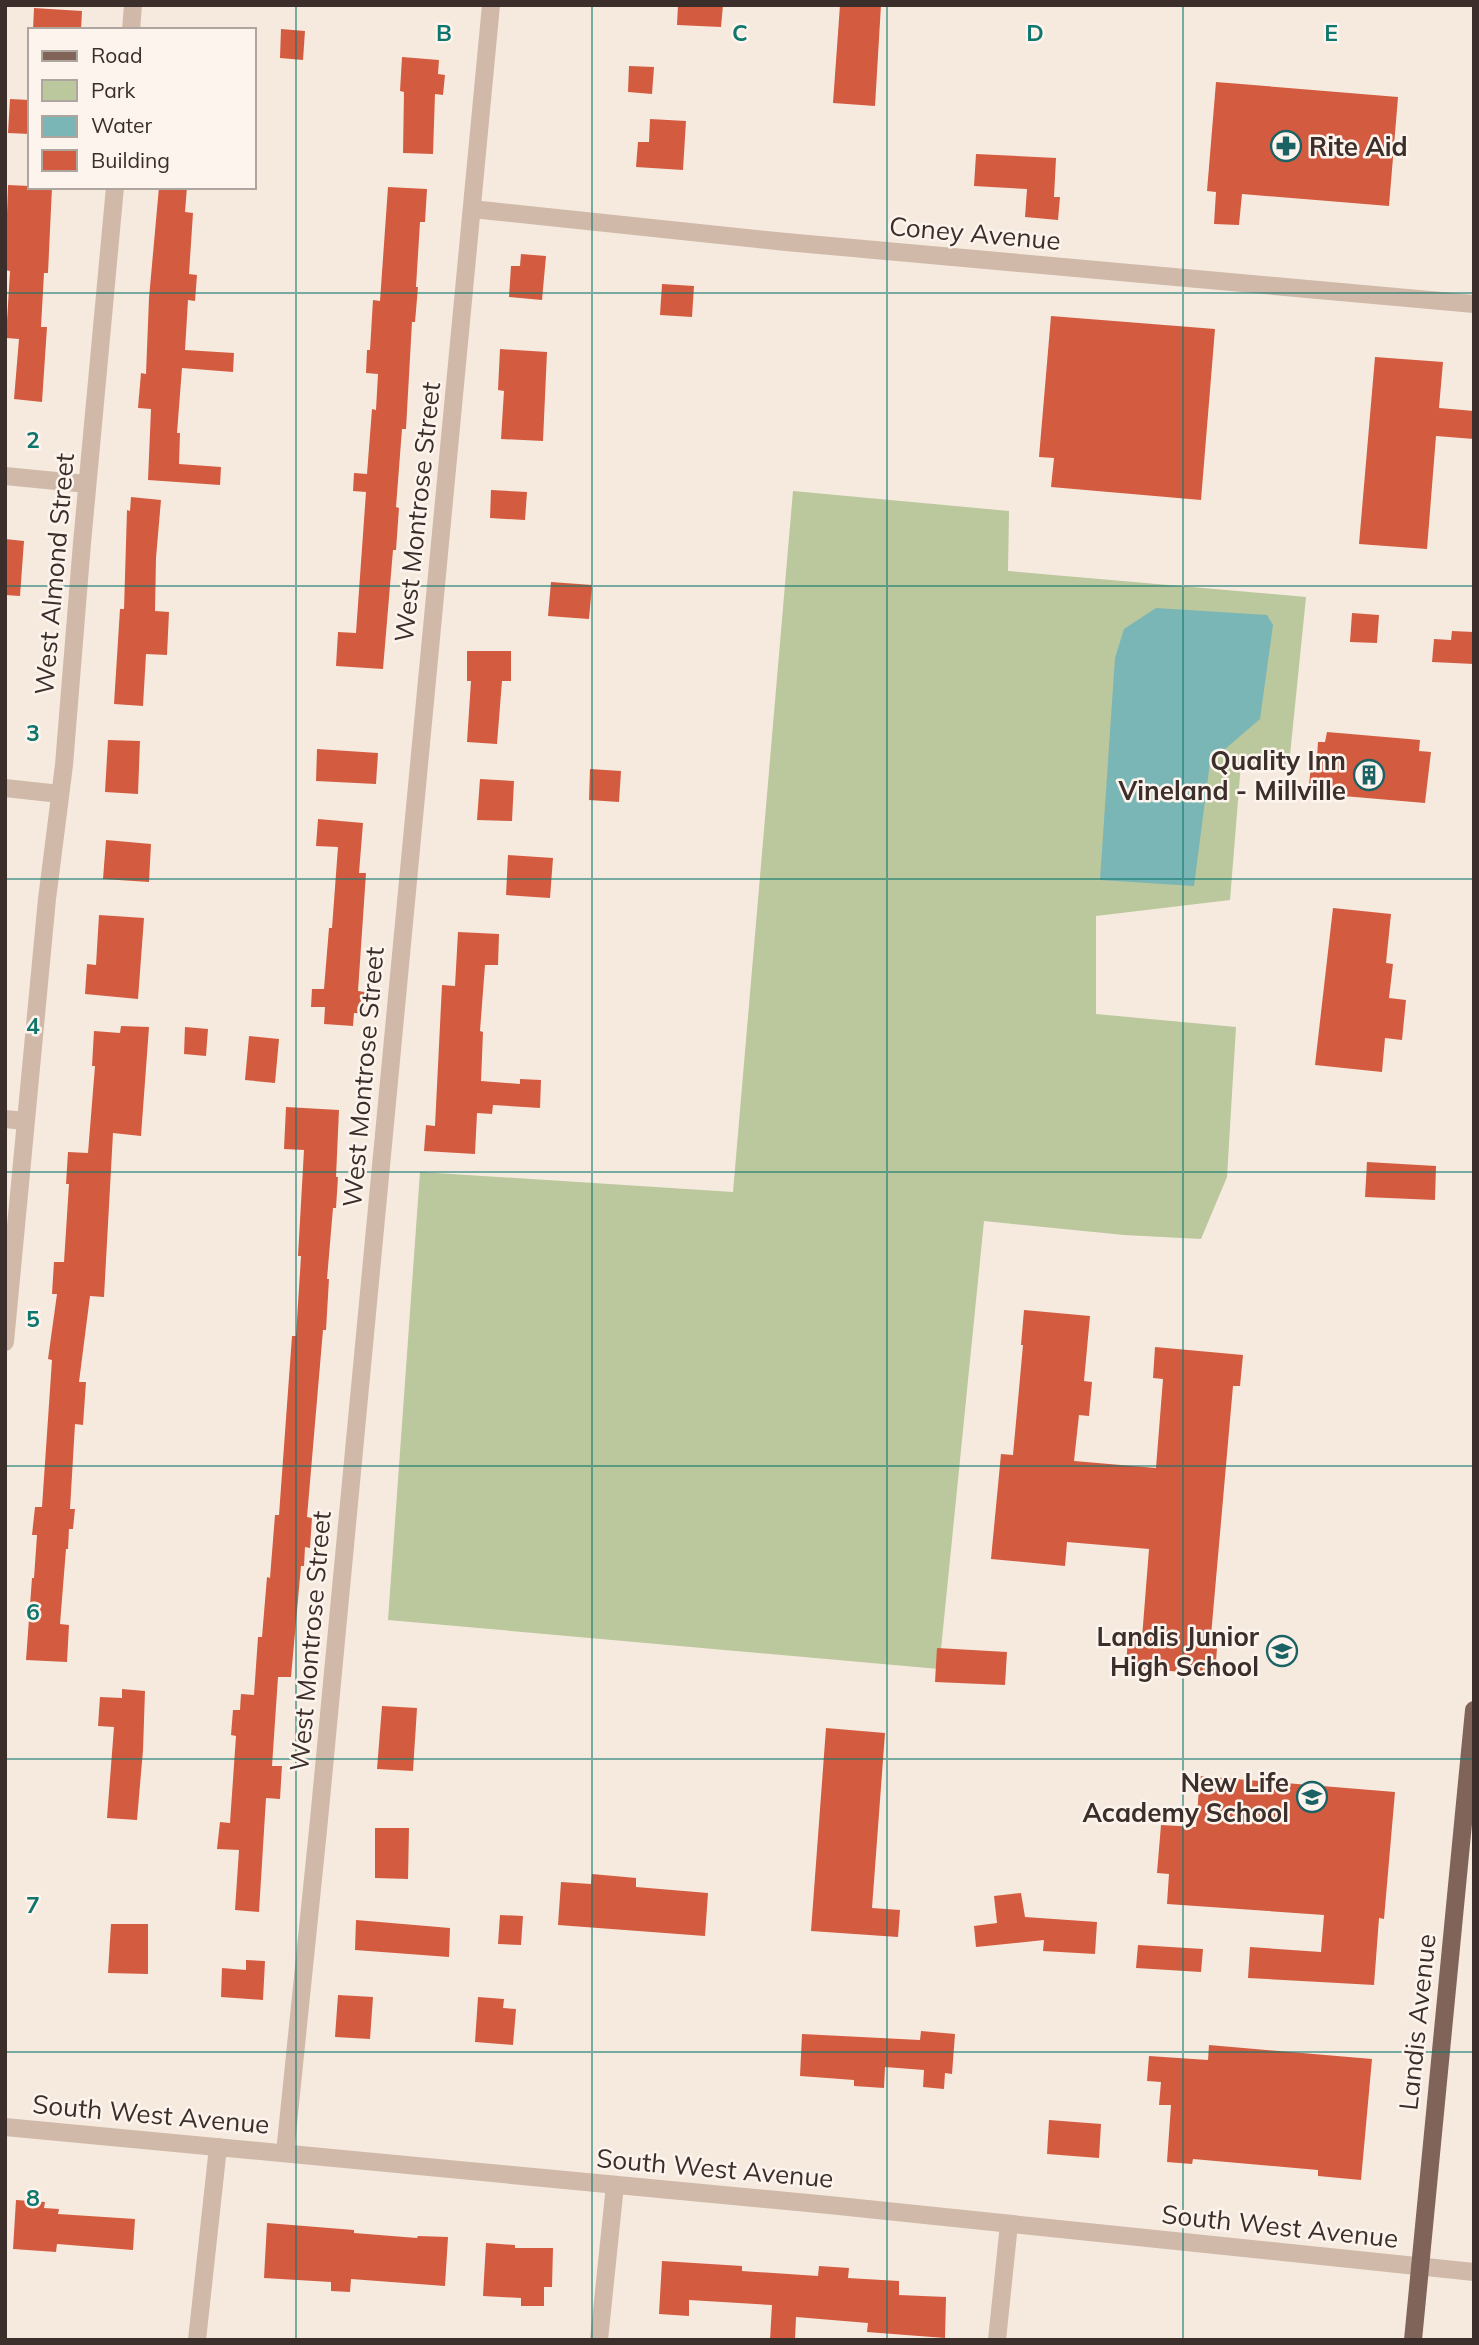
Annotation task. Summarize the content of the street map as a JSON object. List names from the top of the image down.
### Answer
{
  "streets": {
    "main road": ["Landis Avenue"],
    "street": [
      "Coney Avenue",
      "West Montrose Street",
      "West Almond Street",
      "South West Avenue"
    ]
  },
  "crossings": [
    ["Coney Avenue", "West Montrose Street"],
    ["West Montrose Street", "South West Avenue"],
    ["Landis Avenue", "South West Avenue"]
  ],
  "places": {
    "pharmacy": ["Rite Aid"],
    "building": ["Quality Inn Vineland - Millville"],
    "school or university": ["Landis Junior High School", "New Life Academy School"]
  },
  "legend": [
    "Road",
    "Park",
    "Water",
    "Building"
  ],
  "grid": {
    "columns": [
      "B",
      "C",
      "D",
      "E"
    ],
    "rows": [
      "2",
      "3",
      "4",
      "5",
      "6",
      "7",
      "8"
    ]
  }
}
